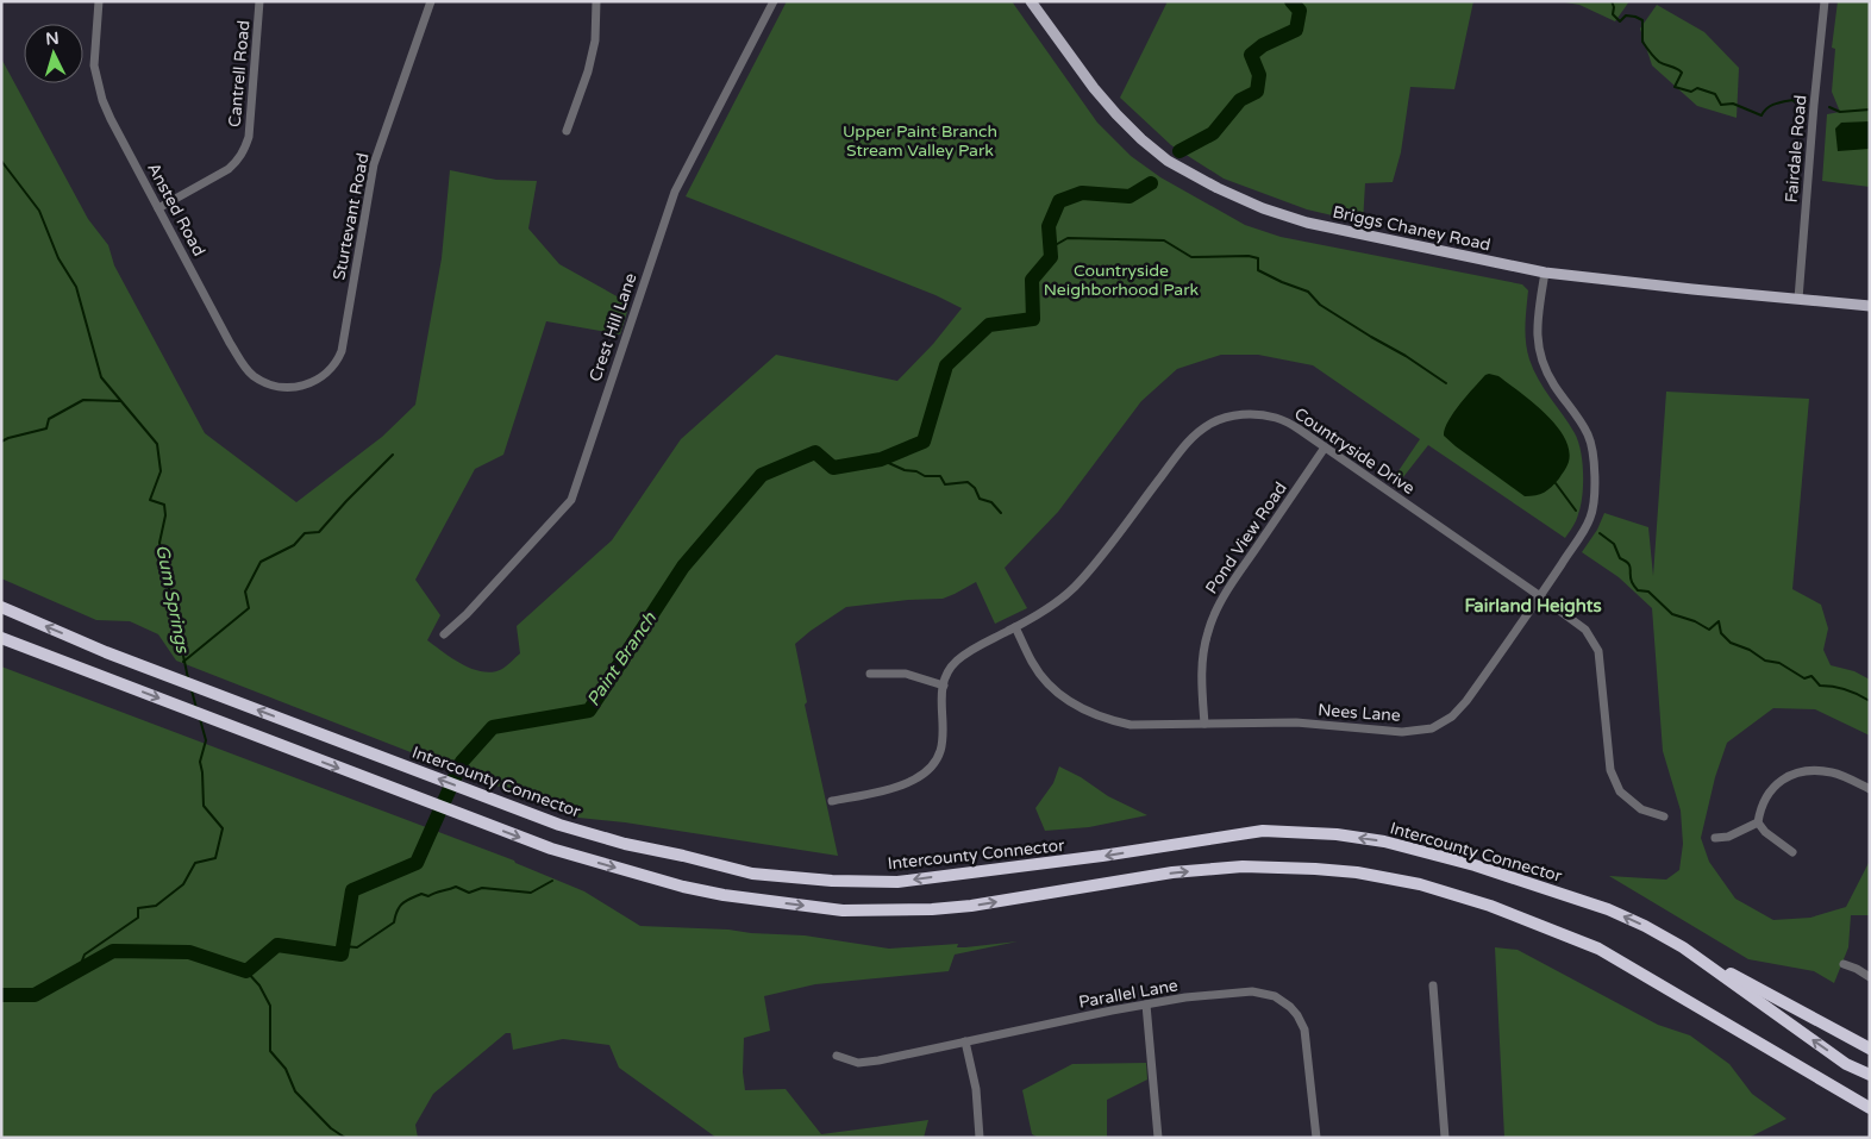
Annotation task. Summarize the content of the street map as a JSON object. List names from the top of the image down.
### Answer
{
  "streets": {
    "highway": ["Intercounty Connector"],
    "main road": ["Briggs Chaney Road"],
    "street": [
      "Cantrell Road",
      "Fairdale Road",
      "Ansted Road",
      "Sturtevant Road",
      "Crest Hill Lane",
      "Countryside Drive",
      "Pond View Road",
      "Nees Lane",
      "Parallel Lane"
    ]
  },
  "crossings": [
    ["Cantrell Road", "Ansted Road"],
    ["Fairdale Road", "Briggs Chaney Road"],
    ["Ansted Road", "Sturtevant Road"],
    ["Briggs Chaney Road", "Nees Lane"],
    ["Countryside Drive", "Pond View Road"],
    ["Countryside Drive", "Nees Lane"],
    ["Pond View Road", "Nees Lane"]
  ],
  "districts": ["Fairland Heights"],
  "water": ["Gum Springs", "Paint Branch"],
  "parks": ["Upper Paint Branch Stream Valley Park", "Countryside Neighborhood Park"],
  "north": "top"
}
